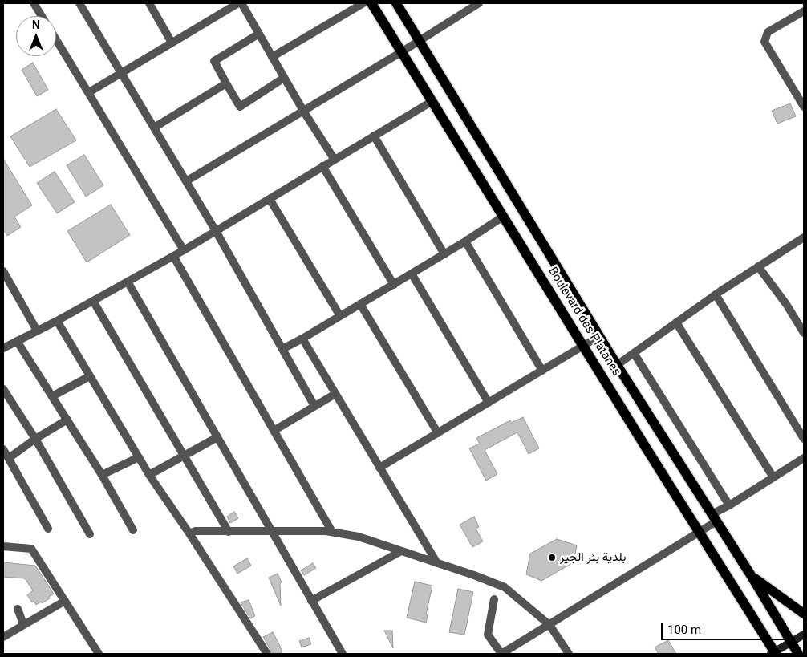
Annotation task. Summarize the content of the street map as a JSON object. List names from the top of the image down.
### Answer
{
  "streets": {
    "main road": ["Boulevard des Platanes"]
  },
  "places": ["بلدية بئر الجير"],
  "scale_bar": "100 m",
  "north": "top"
}
